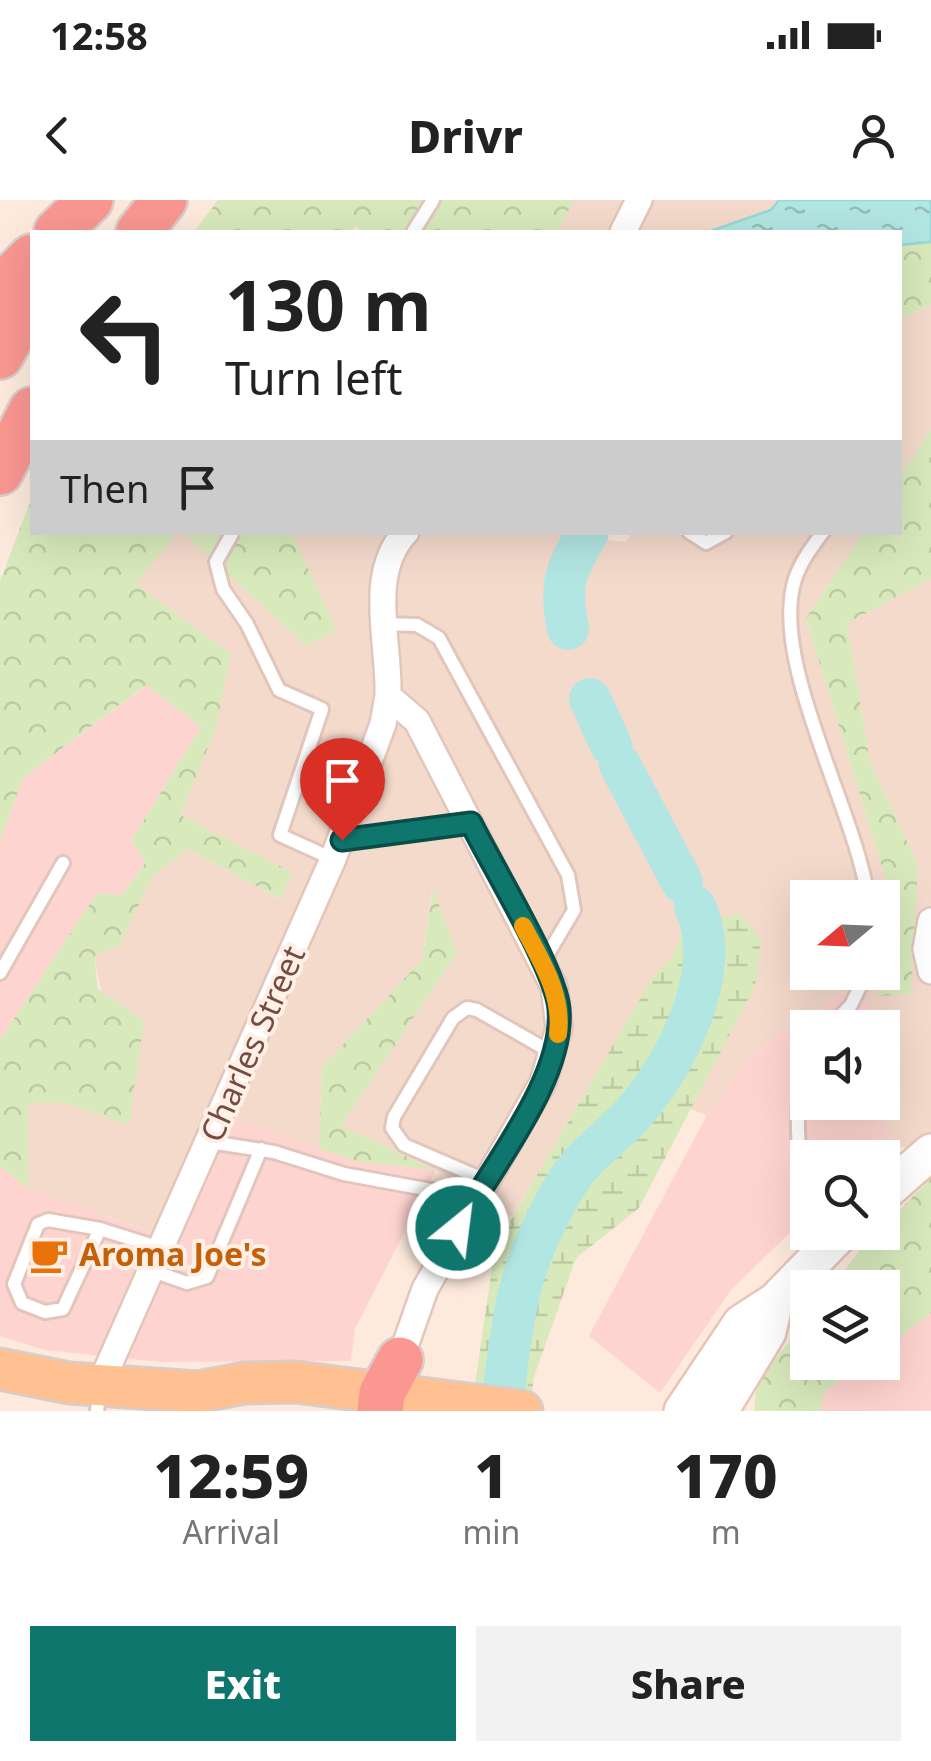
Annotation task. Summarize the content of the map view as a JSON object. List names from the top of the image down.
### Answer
{
  "streets": {
    "street": ["Charles Street"]
  },
  "places": {
    "cafe": ["Aroma Joe's"]
  },
  "north": "left",
  "page": {
    "status": "12:58",
    "header": "Drivr",
    "turn": ["130 m", "Turn left"],
    "then": "Then",
    "eta": [
      "12:59",
      "Arrival",
      "1",
      "min",
      "170",
      "m"
    ],
    "buttons": ["Exit", "Share"]
  }
}
